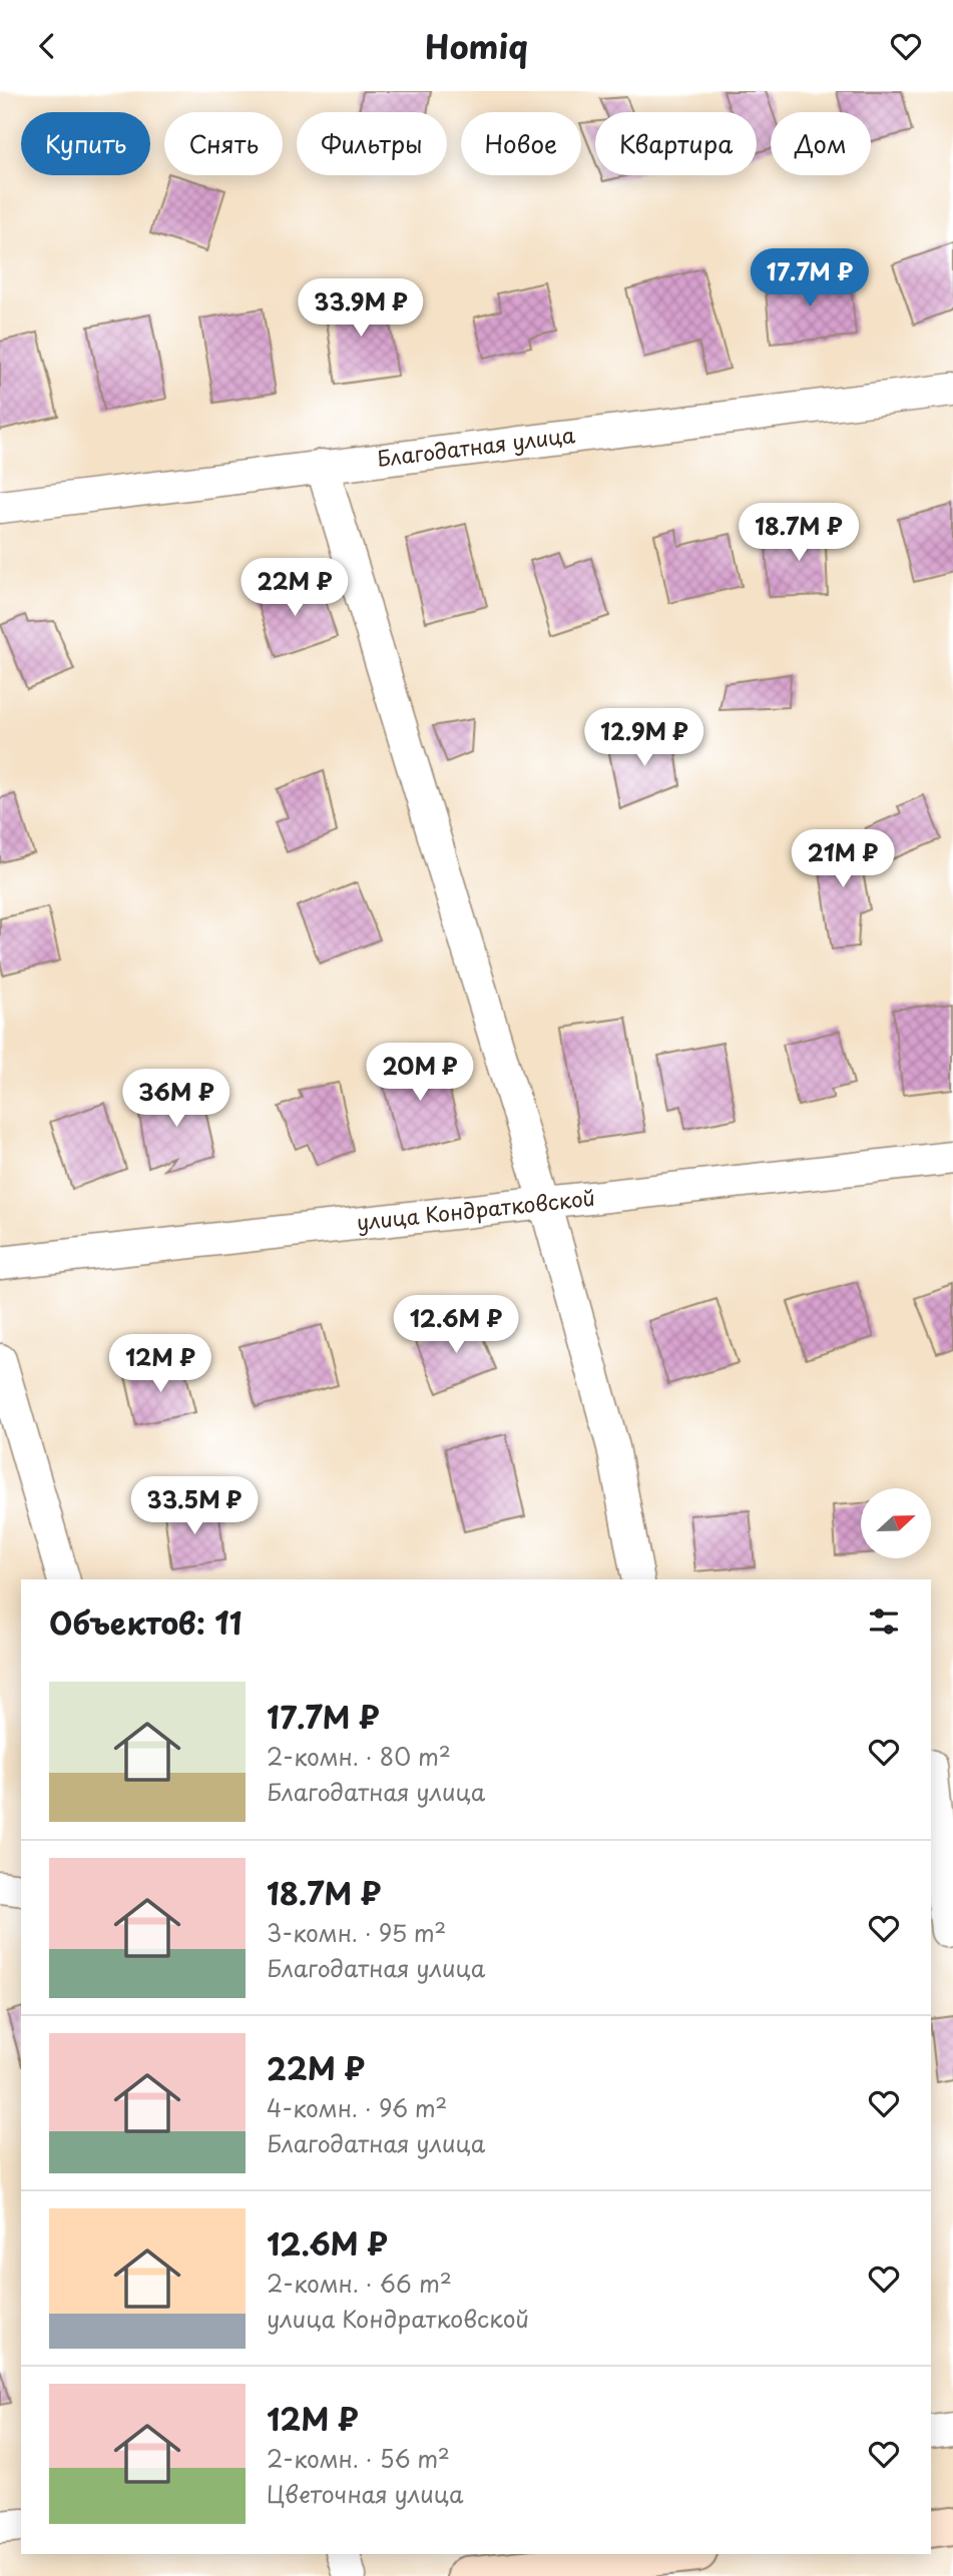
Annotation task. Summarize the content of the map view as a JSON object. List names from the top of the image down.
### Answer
{
  "streets": {
    "street": ["Благодатная улица", "улица Кондратковской"]
  },
  "north": "right",
  "page": {
    "header": "Homiq",
    "chip": [
      "Купить",
      "Снять",
      "Фильтры",
      "Новое",
      "Квартира",
      "Дом"
    ],
    "price": [
      "17.7M ₽",
      "33.9M ₽",
      "18.7M ₽",
      "22M ₽",
      "12.9M ₽",
      "21M ₽",
      "20M ₽",
      "36M ₽",
      "12.6M ₽",
      "12M ₽",
      "33.5M ₽"
    ],
    "heading": "Объектов: 11",
    "list": [
      {
        "name": "17.7M ₽",
        "note": "2-комн. · 80 m² · Благодатная улица"
      },
      {
        "name": "18.7M ₽",
        "note": "3-комн. · 95 m² · Благодатная улица"
      },
      {
        "name": "22M ₽",
        "note": "4-комн. · 96 m² · Благодатная улица"
      },
      {
        "name": "12.6M ₽",
        "note": "2-комн. · 66 m² · улица Кондратковской"
      },
      {
        "name": "12M ₽",
        "note": "2-комн. · 56 m² · Цветочная улица"
      }
    ]
  }
}
